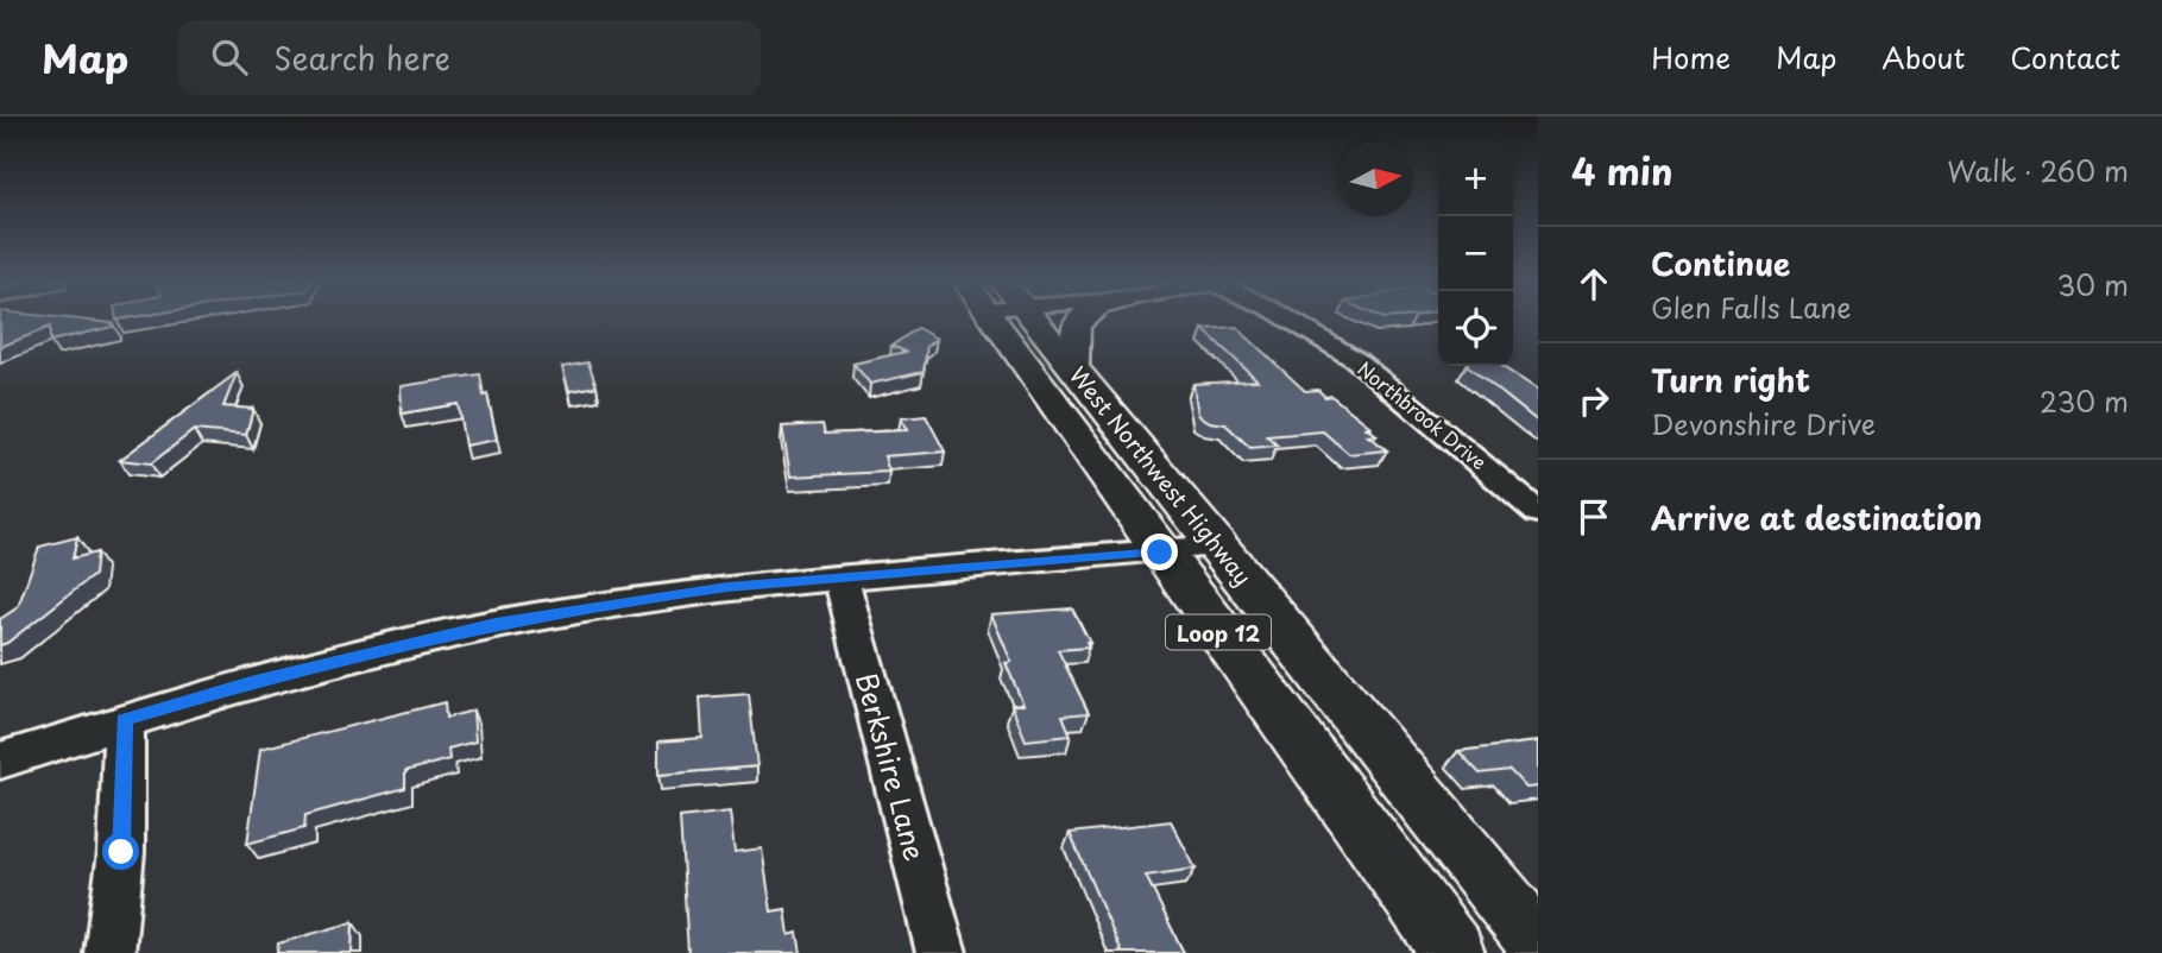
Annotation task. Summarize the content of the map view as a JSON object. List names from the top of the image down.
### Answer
{
  "streets": {
    "main road": ["West Northwest Highway", "Loop 12"],
    "street": ["Northbrook Drive", "Berkshire Lane"]
  },
  "north": "right",
  "page": {
    "header": "Map",
    "search": "Search here",
    "nav": [
      "Home",
      "Map",
      "About",
      "Contact"
    ],
    "heading": ["4 min", "Walk · 260 m"],
    "map_buttons": ["+", "−"],
    "list": [
      ["Continue", "Glen Falls Lane", "30 m"],
      ["Turn right", "Devonshire Drive", "230 m"],
      "Arrive at destination"
    ]
  }
}
